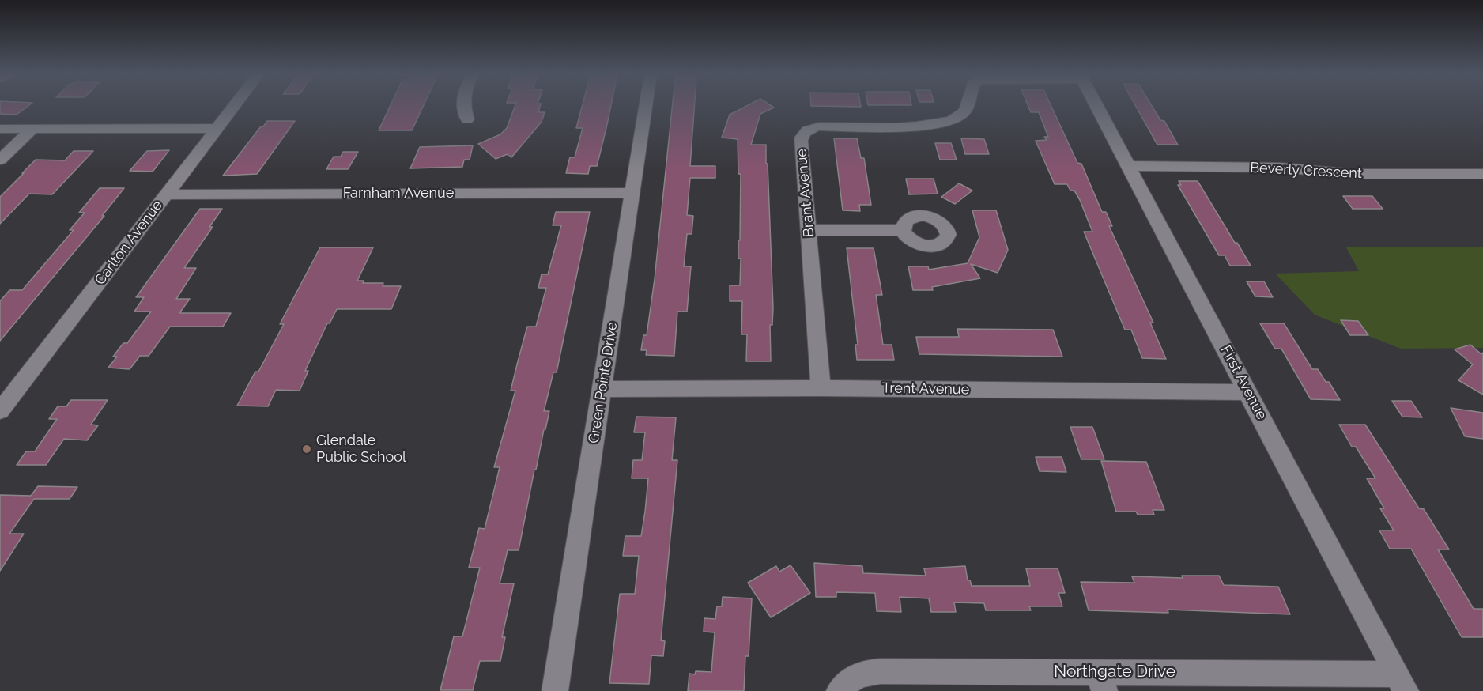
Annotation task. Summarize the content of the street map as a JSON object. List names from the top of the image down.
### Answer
{
  "streets": {
    "street": [
      "Beverly Crescent",
      "Brant Avenue",
      "Farnham Avenue",
      "Carlton Avenue",
      "Green Pointe Drive",
      "First Avenue",
      "Trent Avenue",
      "Northgate Drive"
    ]
  },
  "crossings": [
    ["Beverly Crescent", "First Avenue"],
    ["Brant Avenue", "Trent Avenue"],
    ["Farnham Avenue", "Carlton Avenue"],
    ["Farnham Avenue", "Green Pointe Drive"],
    ["Green Pointe Drive", "Trent Avenue"],
    ["First Avenue", "Trent Avenue"],
    ["First Avenue", "Northgate Drive"]
  ],
  "places": ["Glendale Public School"]
}
